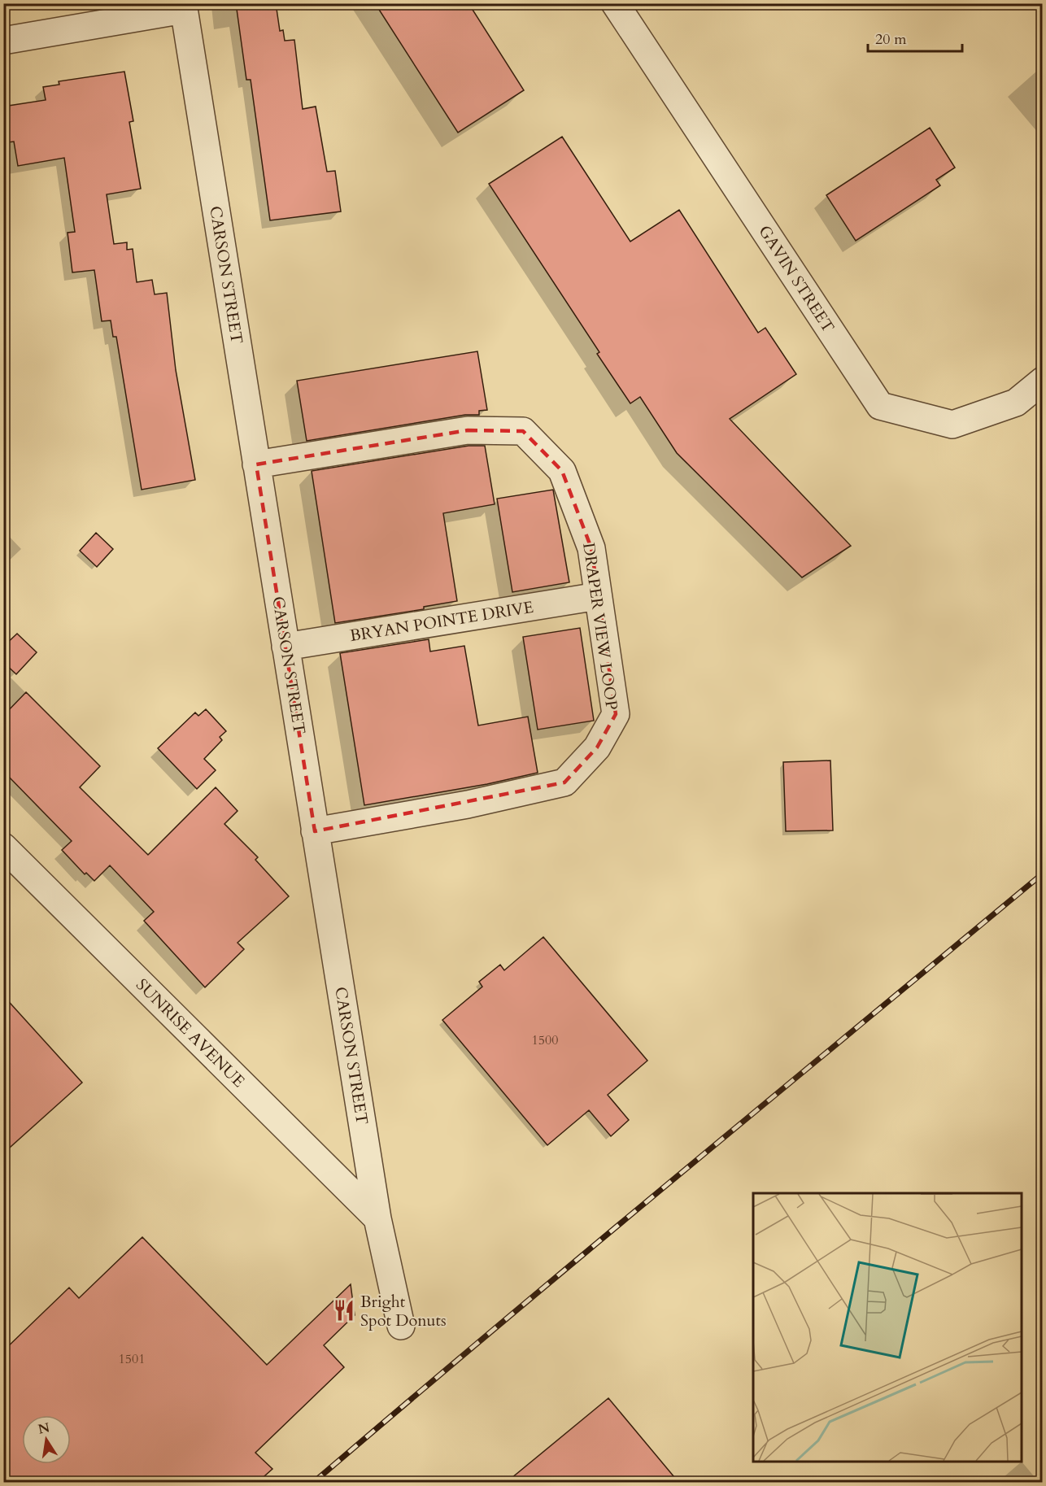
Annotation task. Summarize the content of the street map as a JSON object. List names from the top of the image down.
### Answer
{
  "streets": {
    "street": [
      "CARSON STREET",
      "GAVIN STREET",
      "BRYAN POINTE DRIVE",
      "DRAPER VIEW LOOP",
      "SUNRISE AVENUE"
    ]
  },
  "crossings": [
    ["CARSON STREET", "BRYAN POINTE DRIVE"],
    ["CARSON STREET", "DRAPER VIEW LOOP"],
    ["CARSON STREET", "SUNRISE AVENUE"],
    ["BRYAN POINTE DRIVE", "DRAPER VIEW LOOP"]
  ],
  "places": {
    "restaurant": ["Bright Spot Donuts"]
  },
  "house_numbers": ["1500", "1501"],
  "scale_bar": "20 m",
  "north": "top"
}
